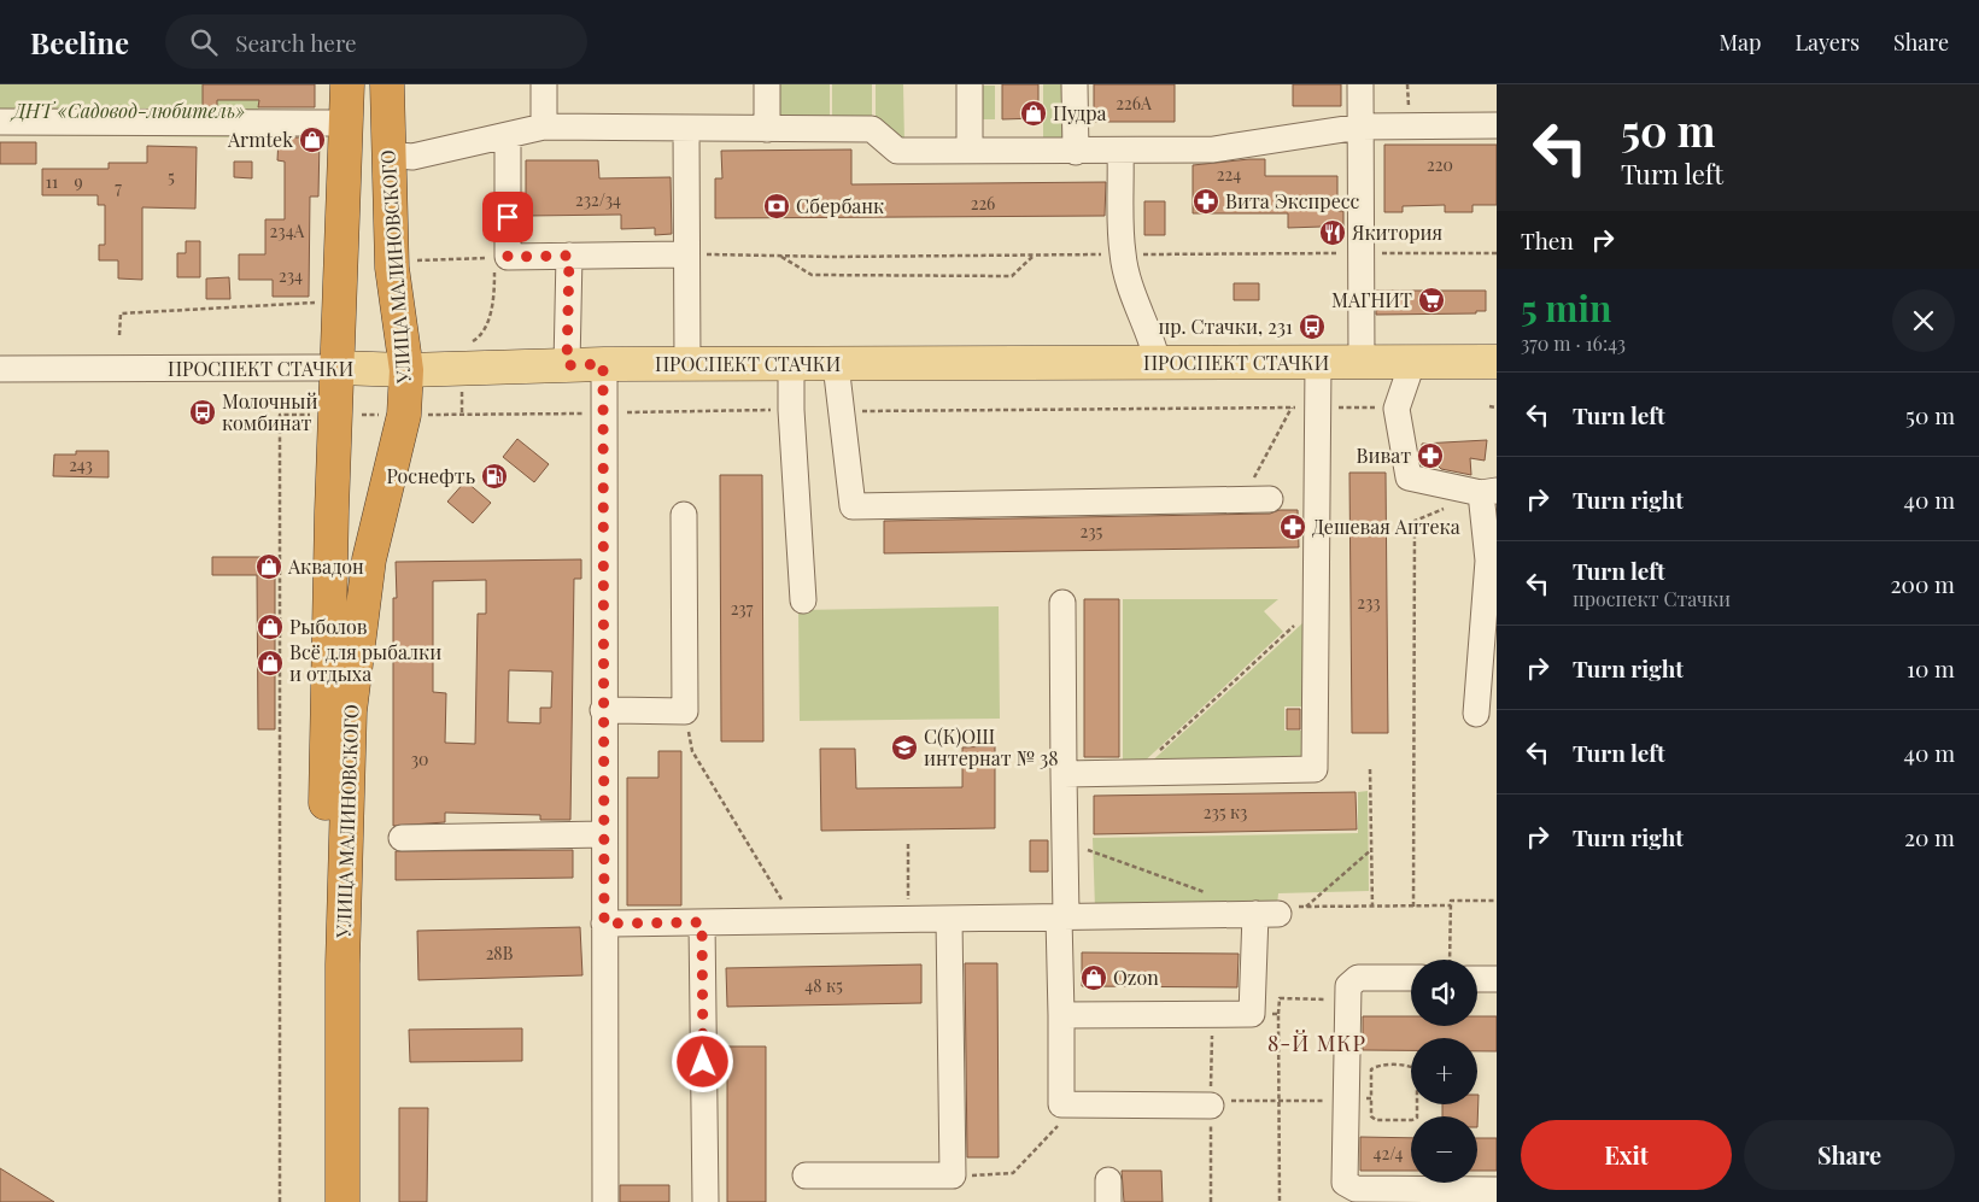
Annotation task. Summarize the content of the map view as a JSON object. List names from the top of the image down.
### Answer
{
  "streets": {
    "highway": ["УЛИЦА МАЛИНОВСКОГО"],
    "main road": ["ПРОСПЕКТ СТАЧКИ"]
  },
  "crossings": [
    ["УЛИЦА МАЛИНОВСКОГО", "ПРОСПЕКТ СТАЧКИ"]
  ],
  "districts": ["8-Й МКР"],
  "parks": ["ДНТ «Садовод-любитель»"],
  "places": {
    "shop": [
      "Пудра",
      "Armtek",
      "Аквадон",
      "Рыболов",
      "Всё для рыбалки и отдыха",
      "Ozon"
    ],
    "pharmacy": ["Вита Экспресс", "Виват", "Дешевая Аптека"],
    "bank": ["Сбербанк"],
    "restaurant": ["Якитория"],
    "supermarket": ["МАГНИТ"],
    "bus stop": ["пр. Стачки, 231", "Молочный комбинат"],
    "fuel station": ["Роснефть"],
    "school or university": ["С(К)ОШ интернат № 38"]
  },
  "house_numbers": [
    "226А",
    "220",
    "224",
    "5",
    "11",
    "9",
    "7",
    "232/34",
    "226",
    "234А",
    "234",
    "243",
    "235",
    "233",
    "237",
    "30",
    "235 к3",
    "28В",
    "48 к5",
    "42/4"
  ],
  "page": {
    "header": "Beeline",
    "search": "Search here",
    "nav": ["Map", "Layers", "Share"],
    "turn": ["50 m", "Turn left"],
    "then": "Then",
    "heading": ["5 min", "370 m · 16:43"],
    "list": [
      {
        "name": "Turn left",
        "value": "50 m"
      },
      {
        "name": "Turn right",
        "value": "40 m"
      },
      {
        "name": "Turn left",
        "note": "проспект Стачки",
        "value": "200 m"
      },
      {
        "name": "Turn right",
        "value": "10 m"
      },
      {
        "name": "Turn left",
        "value": "40 m"
      },
      {
        "name": "Turn right",
        "value": "20 m"
      }
    ],
    "map_buttons": ["+", "−"],
    "buttons": ["Exit", "Share"]
  }
}
